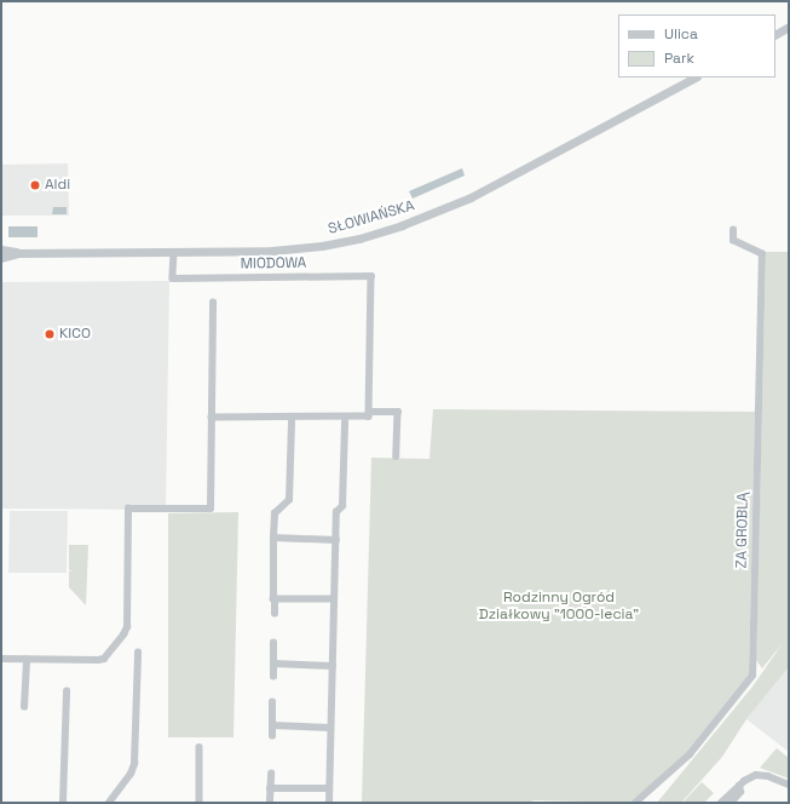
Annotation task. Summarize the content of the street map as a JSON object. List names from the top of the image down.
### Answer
{
  "streets": {
    "street": ["SŁOWIAŃSKA", "MIODOWA", "ZA GROBLĄ"]
  },
  "crossings": [
    ["SŁOWIAŃSKA", "MIODOWA"]
  ],
  "parks": ["Rodzinny Ogród Działkowy \"1000-lecia\""],
  "places": ["Aldi", "KICO"],
  "legend": ["Ulica", "Park"]
}
